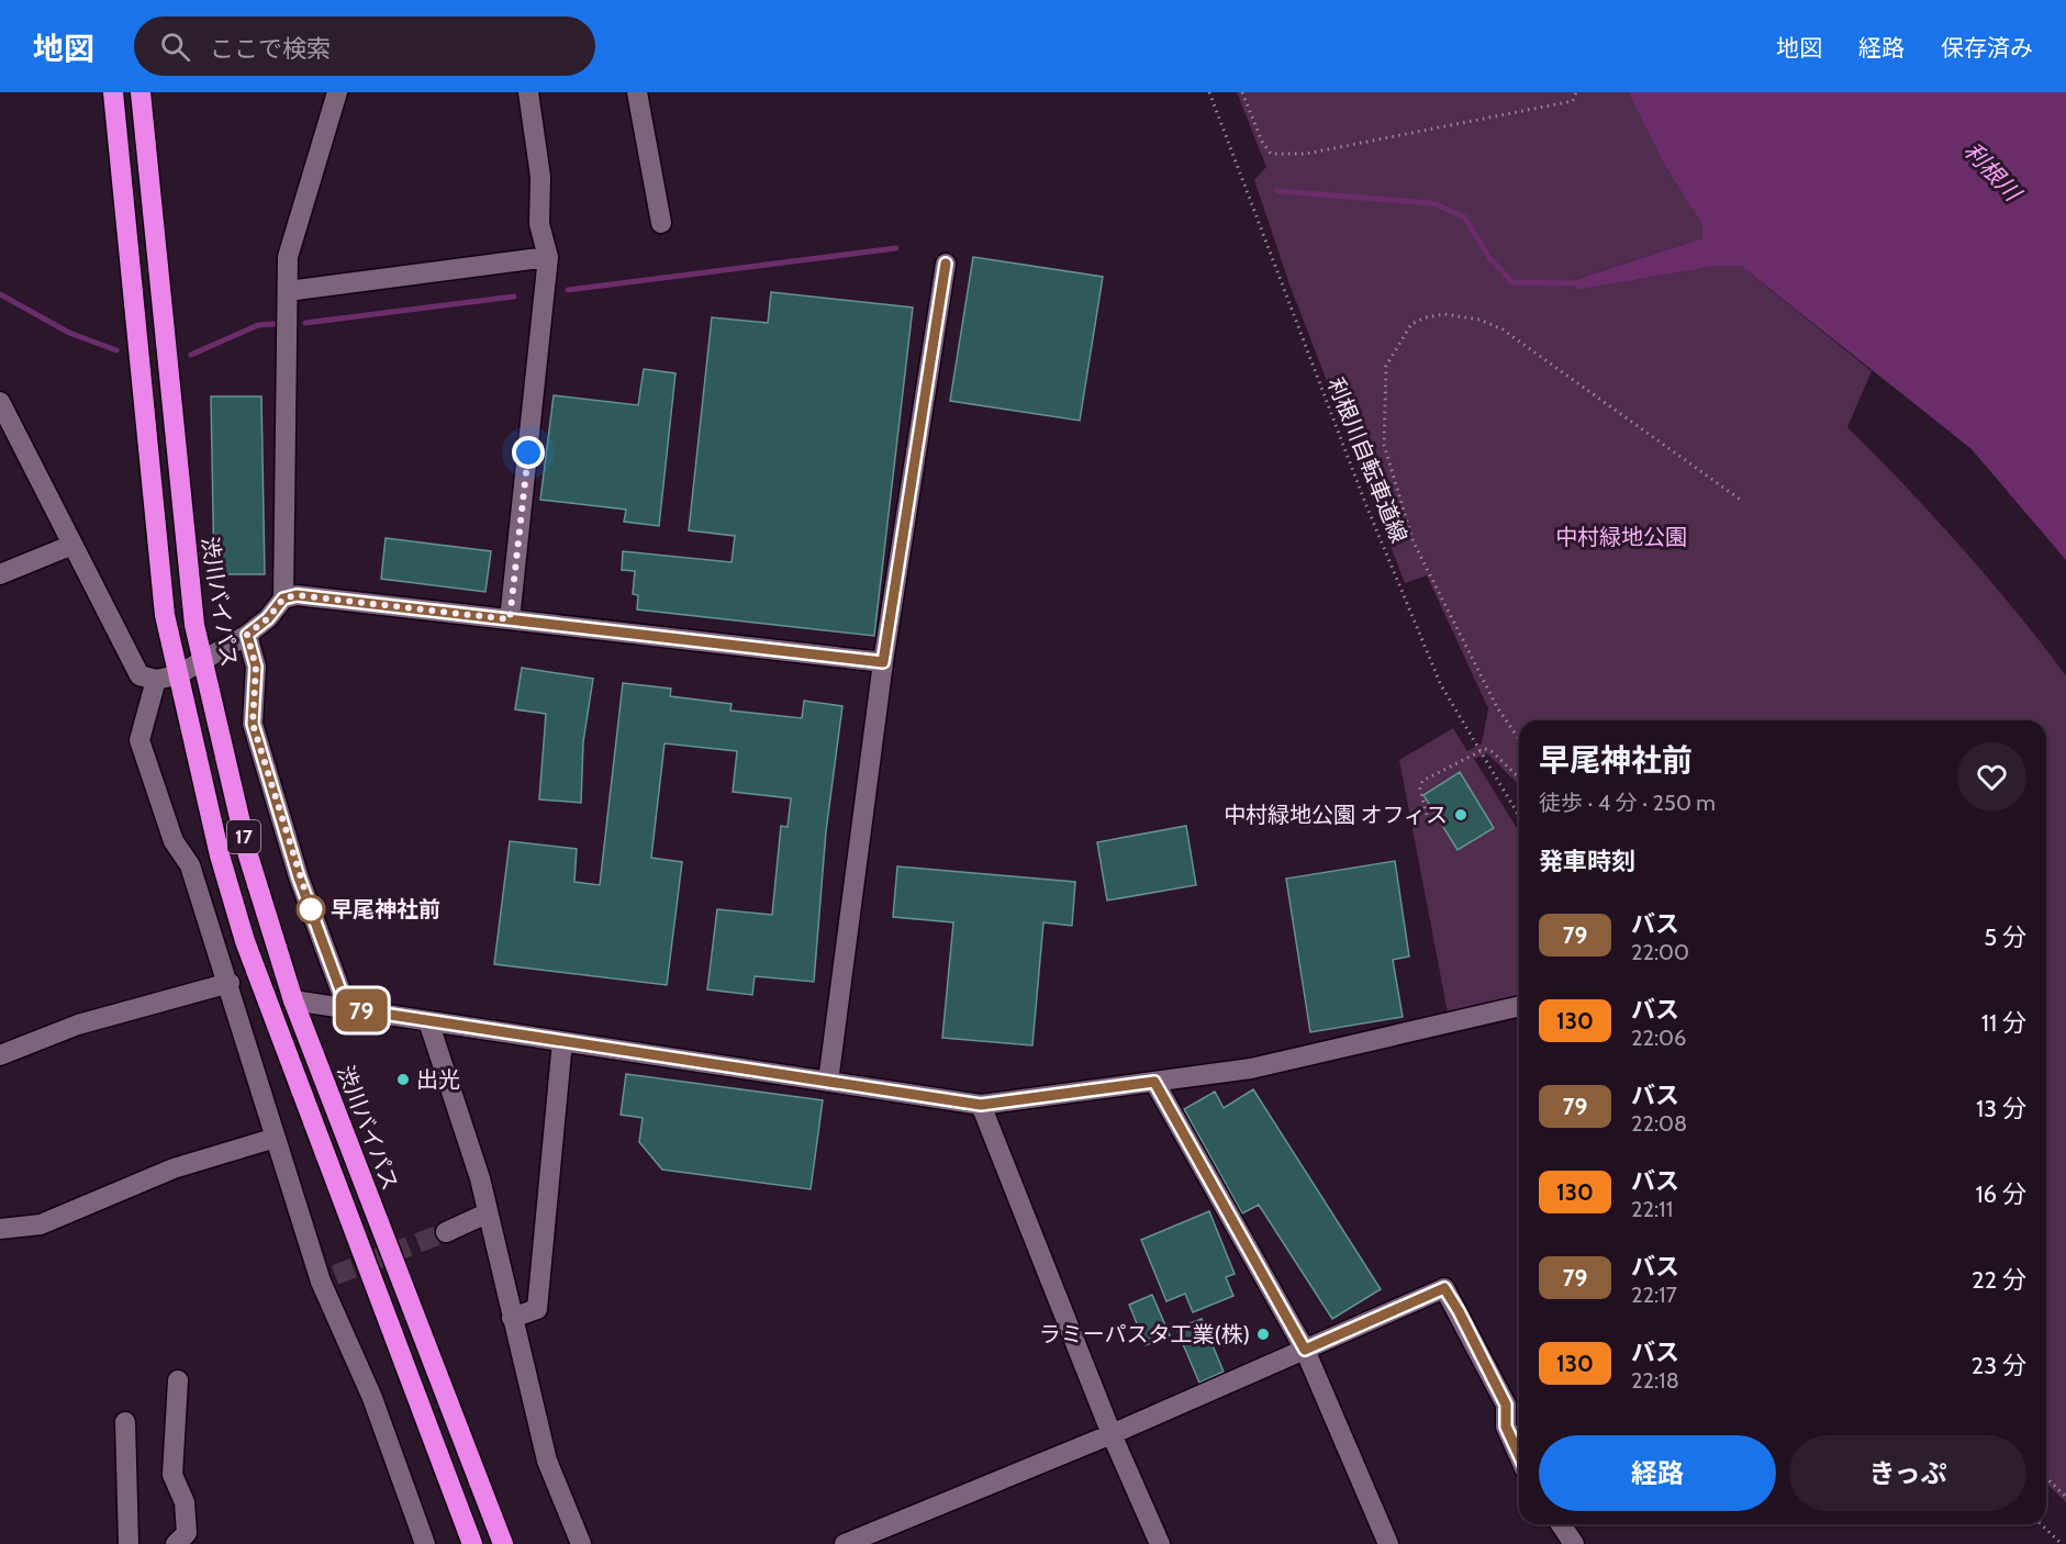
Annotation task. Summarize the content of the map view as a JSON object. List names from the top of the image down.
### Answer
{
  "streets": {
    "highway": ["渋川バイパス", "17"],
    "path": ["利根川自転車道線"]
  },
  "water": ["利根川"],
  "parks": ["中村緑地公園"],
  "places": [
    "中村緑地公園 オフィス",
    "早尾神社前",
    "出光",
    "ラミーパスタ工業(株)"
  ],
  "lines": ["bus line 79"],
  "page": {
    "header": "地図",
    "search": "ここで検索",
    "nav": ["地図", "経路", "保存済み"],
    "on_map": "79",
    "heading": [
      ["早尾神社前", "徒歩 · 4 分 · 250 m"],
      "発車時刻"
    ],
    "list": [
      {
        "mark": "79",
        "name": "バス",
        "note": "22:00",
        "value": "5 分"
      },
      {
        "mark": "130",
        "name": "バス",
        "note": "22:06",
        "value": "11 分"
      },
      {
        "mark": "79",
        "name": "バス",
        "note": "22:08",
        "value": "13 分"
      },
      {
        "mark": "130",
        "name": "バス",
        "note": "22:11",
        "value": "16 分"
      },
      {
        "mark": "79",
        "name": "バス",
        "note": "22:17",
        "value": "22 分"
      },
      {
        "mark": "130",
        "name": "バス",
        "note": "22:18",
        "value": "23 分"
      }
    ],
    "buttons": ["経路", "きっぷ"]
  }
}
